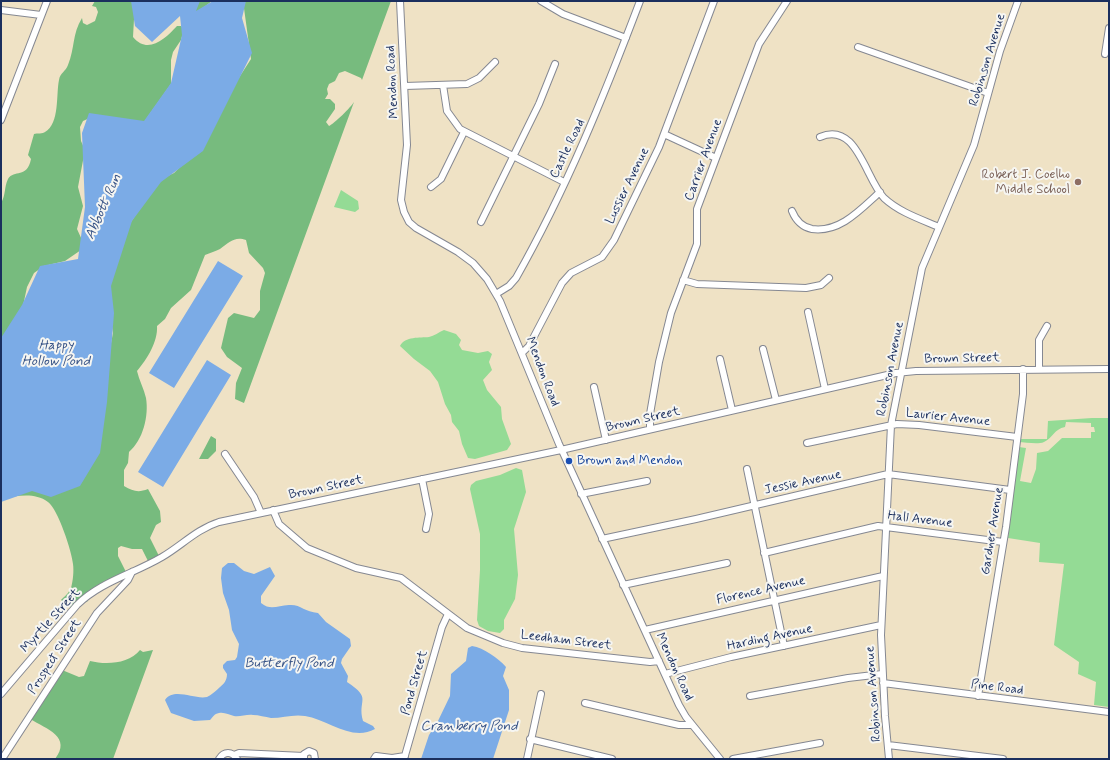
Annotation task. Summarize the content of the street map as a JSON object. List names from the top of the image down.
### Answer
{
  "streets": {
    "street": [
      "Robinson Avenue",
      "Mendon Road",
      "Castle Road",
      "Carrier Avenue",
      "Lussier Avenue",
      "Brown Street",
      "Laurier Avenue",
      "Jessie Avenue",
      "Hall Avenue",
      "Gardner Avenue",
      "Florence Avenue",
      "Myrtle Street",
      "Harding Avenue",
      "Leedham Street",
      "Prospect Street",
      "Pond Street",
      "Pine Road"
    ]
  },
  "crossings": [
    ["Robinson Avenue", "Brown Street"],
    ["Robinson Avenue", "Laurier Avenue"],
    ["Robinson Avenue", "Jessie Avenue"],
    ["Robinson Avenue", "Hall Avenue"],
    ["Robinson Avenue", "Florence Avenue"],
    ["Robinson Avenue", "Harding Avenue"],
    ["Robinson Avenue", "Pine Road"],
    ["Mendon Road", "Castle Road"],
    ["Mendon Road", "Lussier Avenue"],
    ["Mendon Road", "Brown Street"],
    ["Mendon Road", "Jessie Avenue"],
    ["Mendon Road", "Florence Avenue"],
    ["Mendon Road", "Harding Avenue"],
    ["Mendon Road", "Leedham Street"],
    ["Carrier Avenue", "Brown Street"],
    ["Brown Street", "Gardner Avenue"],
    ["Brown Street", "Myrtle Street"],
    ["Brown Street", "Leedham Street"],
    ["Laurier Avenue", "Gardner Avenue"],
    ["Jessie Avenue", "Gardner Avenue"],
    ["Hall Avenue", "Gardner Avenue"],
    ["Gardner Avenue", "Pine Road"],
    ["Myrtle Street", "Prospect Street"],
    ["Leedham Street", "Pond Street"]
  ],
  "water": [
    "Abbott Run",
    "Happy Hollow Pond",
    "Butterfly Pond",
    "Cranberry Pond"
  ],
  "places": ["Robert J. Coelho Middle School", "Brown and Mendon"]
}
